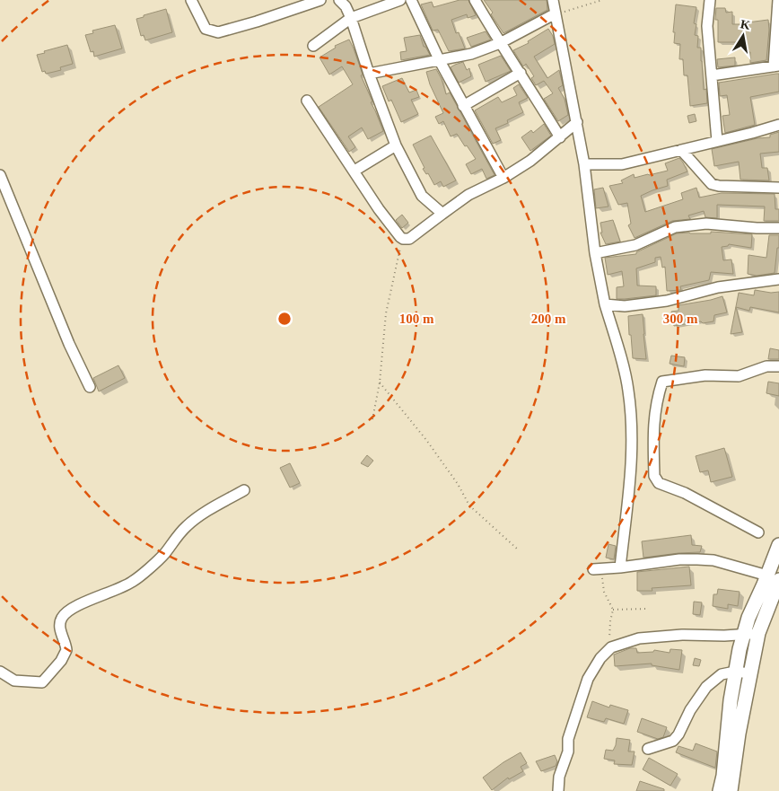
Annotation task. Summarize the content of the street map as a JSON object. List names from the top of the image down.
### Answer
{
  "north": "top",
  "rings": ["100 m", "200 m", "300 m"]
}
